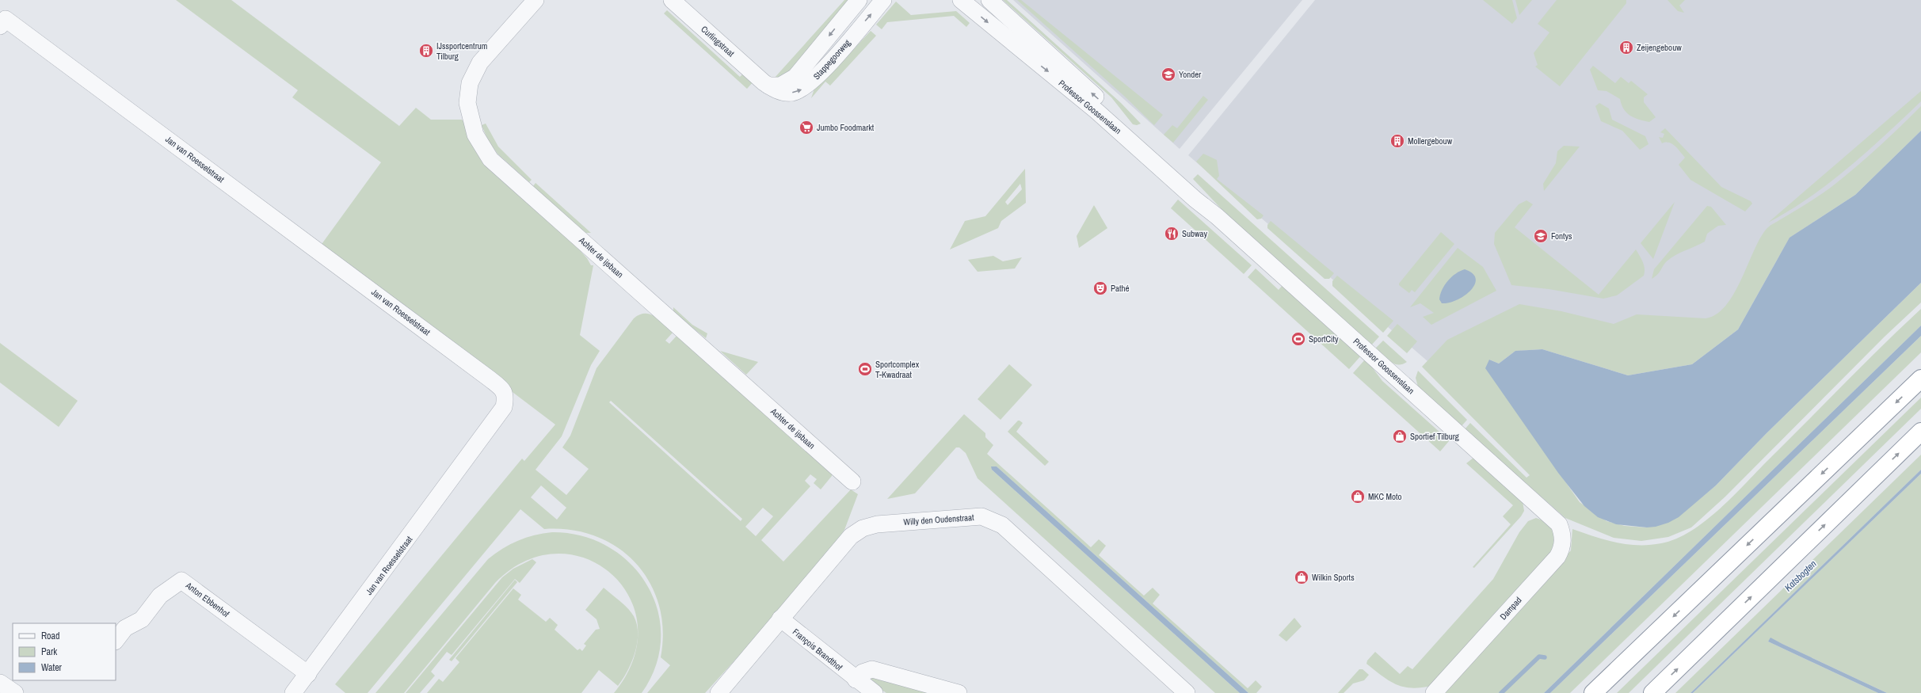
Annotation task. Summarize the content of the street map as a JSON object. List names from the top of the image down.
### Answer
{
  "streets": {
    "street": [
      "Curlingstraat",
      "Stappegoorweg",
      "Professor Goossenslaan",
      "Jan van Roesselstraat",
      "Achter de ijsbaan",
      "Willy den Oudenstraat",
      "Anton Ebbenhof",
      "Dampad",
      "François Brandthof"
    ]
  },
  "crossings": [
    ["Curlingstraat", "Stappegoorweg"],
    ["Professor Goossenslaan", "Dampad"],
    ["Jan van Roesselstraat", "Anton Ebbenhof"],
    ["Willy den Oudenstraat", "François Brandthof"]
  ],
  "water": ["Katsbogten"],
  "places": {
    "building": ["Zeijengebouw", "IJssportcentrum Tilburg", "Mollergebouw"],
    "school or university": ["Yonder", "Fontys"],
    "supermarket": ["Jumbo Foodmarkt"],
    "restaurant": ["Subway"],
    "theatre": ["Pathé"],
    "sports": ["SportCity", "Sportcomplex T-Kwadraat"],
    "shop": ["Sportief Tilburg", "MKC Moto", "Wilkin Sports"]
  },
  "legend": ["Road", "Park", "Water"]
}
